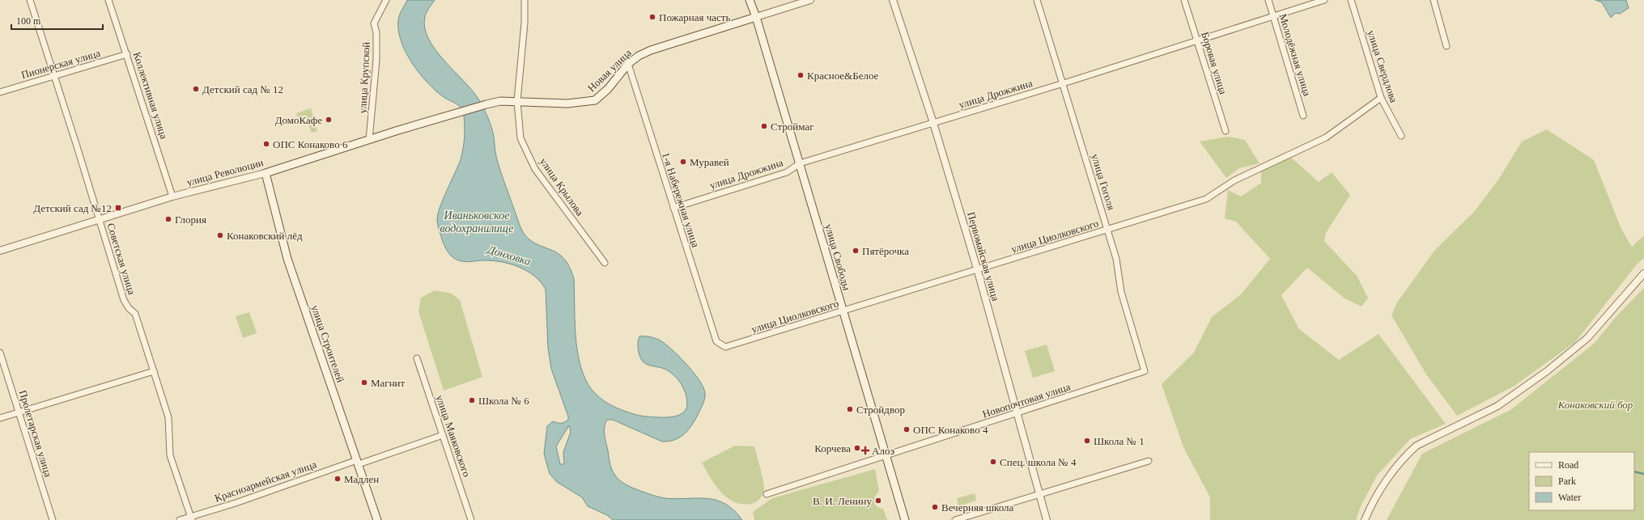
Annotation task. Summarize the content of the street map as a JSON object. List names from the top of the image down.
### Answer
{
  "streets": {
    "main road": [
      "Новая улица",
      "улица Революции",
      "улица Свободы",
      "улица Строителей"
    ],
    "street": [
      "Молодёжная улица",
      "Боровая улица",
      "Пионерская улица",
      "улица Свердлова",
      "улица Крупской",
      "улица Дрожжина",
      "Коллективная улица",
      "улица Гоголя",
      "улица Крылова",
      "1-я Набережная улица",
      "улица Циолковского",
      "Первомайская улица",
      "Советская улица",
      "Новопочтовая улица",
      "Пролетарская улица",
      "улица Маяковского",
      "Красноармейская улица"
    ]
  },
  "crossings": [
    ["Молодёжная улица", "улица Дрожжина"],
    ["Боровая улица", "улица Дрожжина"],
    ["Пионерская улица", "Коллективная улица"],
    ["Пионерская улица", "Советская улица"],
    ["улица Свердлова", "улица Циолковского"],
    ["Новая улица", "улица Революции"],
    ["Новая улица", "улица Крылова"],
    ["Новая улица", "1-я Набережная улица"],
    ["Новая улица", "улица Свободы"],
    ["улица Крупской", "улица Революции"],
    ["улица Дрожжина", "улица Гоголя"],
    ["улица Дрожжина", "1-я Набережная улица"],
    ["улица Дрожжина", "Первомайская улица"],
    ["улица Дрожжина", "улица Свободы"],
    ["Коллективная улица", "улица Революции"],
    ["улица Революции", "Советская улица"],
    ["улица Революции", "улица Строителей"],
    ["улица Гоголя", "улица Циолковского"],
    ["улица Гоголя", "Новопочтовая улица"],
    ["1-я Набережная улица", "улица Циолковского"],
    ["улица Циолковского", "Первомайская улица"],
    ["улица Циолковского", "улица Свободы"],
    ["Первомайская улица", "Новопочтовая улица"],
    ["улица Свободы", "Новопочтовая улица"],
    ["Советская улица", "Красноармейская улица"],
    ["улица Строителей", "Красноармейская улица"],
    ["улица Маяковского", "Красноармейская улица"]
  ],
  "water": ["Иваньковское водохранилище", "Донховка"],
  "parks": ["Конаковский бор"],
  "places": {
    "other": [
      "Пожарная часть",
      "Красное&Белое",
      "Детский сад № 12",
      "ДомоКафе",
      "Строймаг",
      "ОПС Конаково 6",
      "Муравей",
      "Глория",
      "Конаковский лёд",
      "Пятёрочка",
      "Магнит",
      "Школа № 6",
      "Стройдвор",
      "ОПС Конаково 4",
      "Школа № 1",
      "Корчева",
      "Спец. школа № 4",
      "Мадлен",
      "В. И. Ленину",
      "Вечерняя школа"
    ],
    "transit": ["Детский сад №12"],
    "health": ["Алоэ"]
  },
  "legend": ["Road", "Park", "Water"],
  "scale_bar": "100 m"
}
